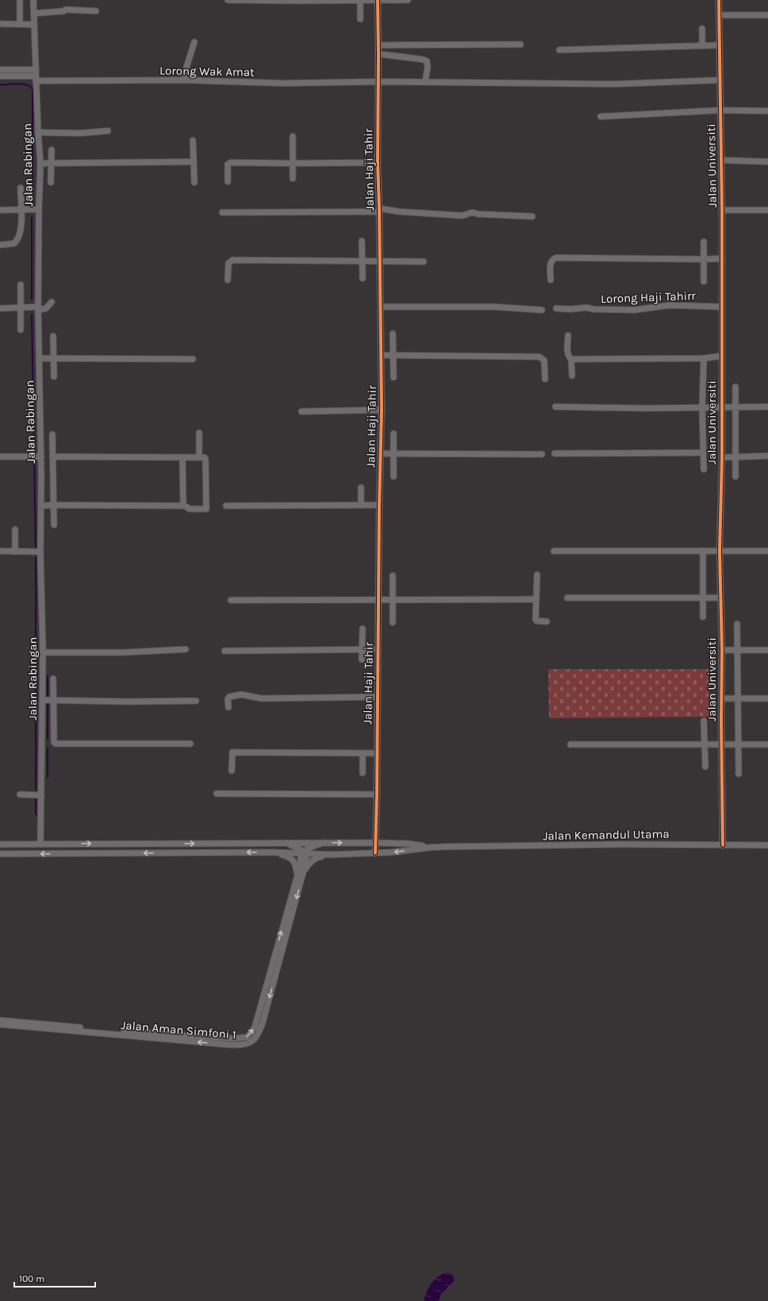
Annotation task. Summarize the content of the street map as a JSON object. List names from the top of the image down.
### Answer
{
  "streets": {
    "street": [
      "Lorong Wak Amat",
      "Jalan Rabingan",
      "Jalan Universiti",
      "Jalan Haji Tahir",
      "Lorong Haji Tahirr",
      "Jalan Kemandul Utama",
      "Jalan Aman Simfoni 1"
    ]
  },
  "crossings": [
    ["Lorong Wak Amat", "Jalan Rabingan"],
    ["Lorong Wak Amat", "Jalan Universiti"],
    ["Lorong Wak Amat", "Jalan Haji Tahir"],
    ["Jalan Universiti", "Lorong Haji Tahirr"],
    ["Jalan Universiti", "Jalan Kemandul Utama"]
  ],
  "scale_bar": "100 m"
}
